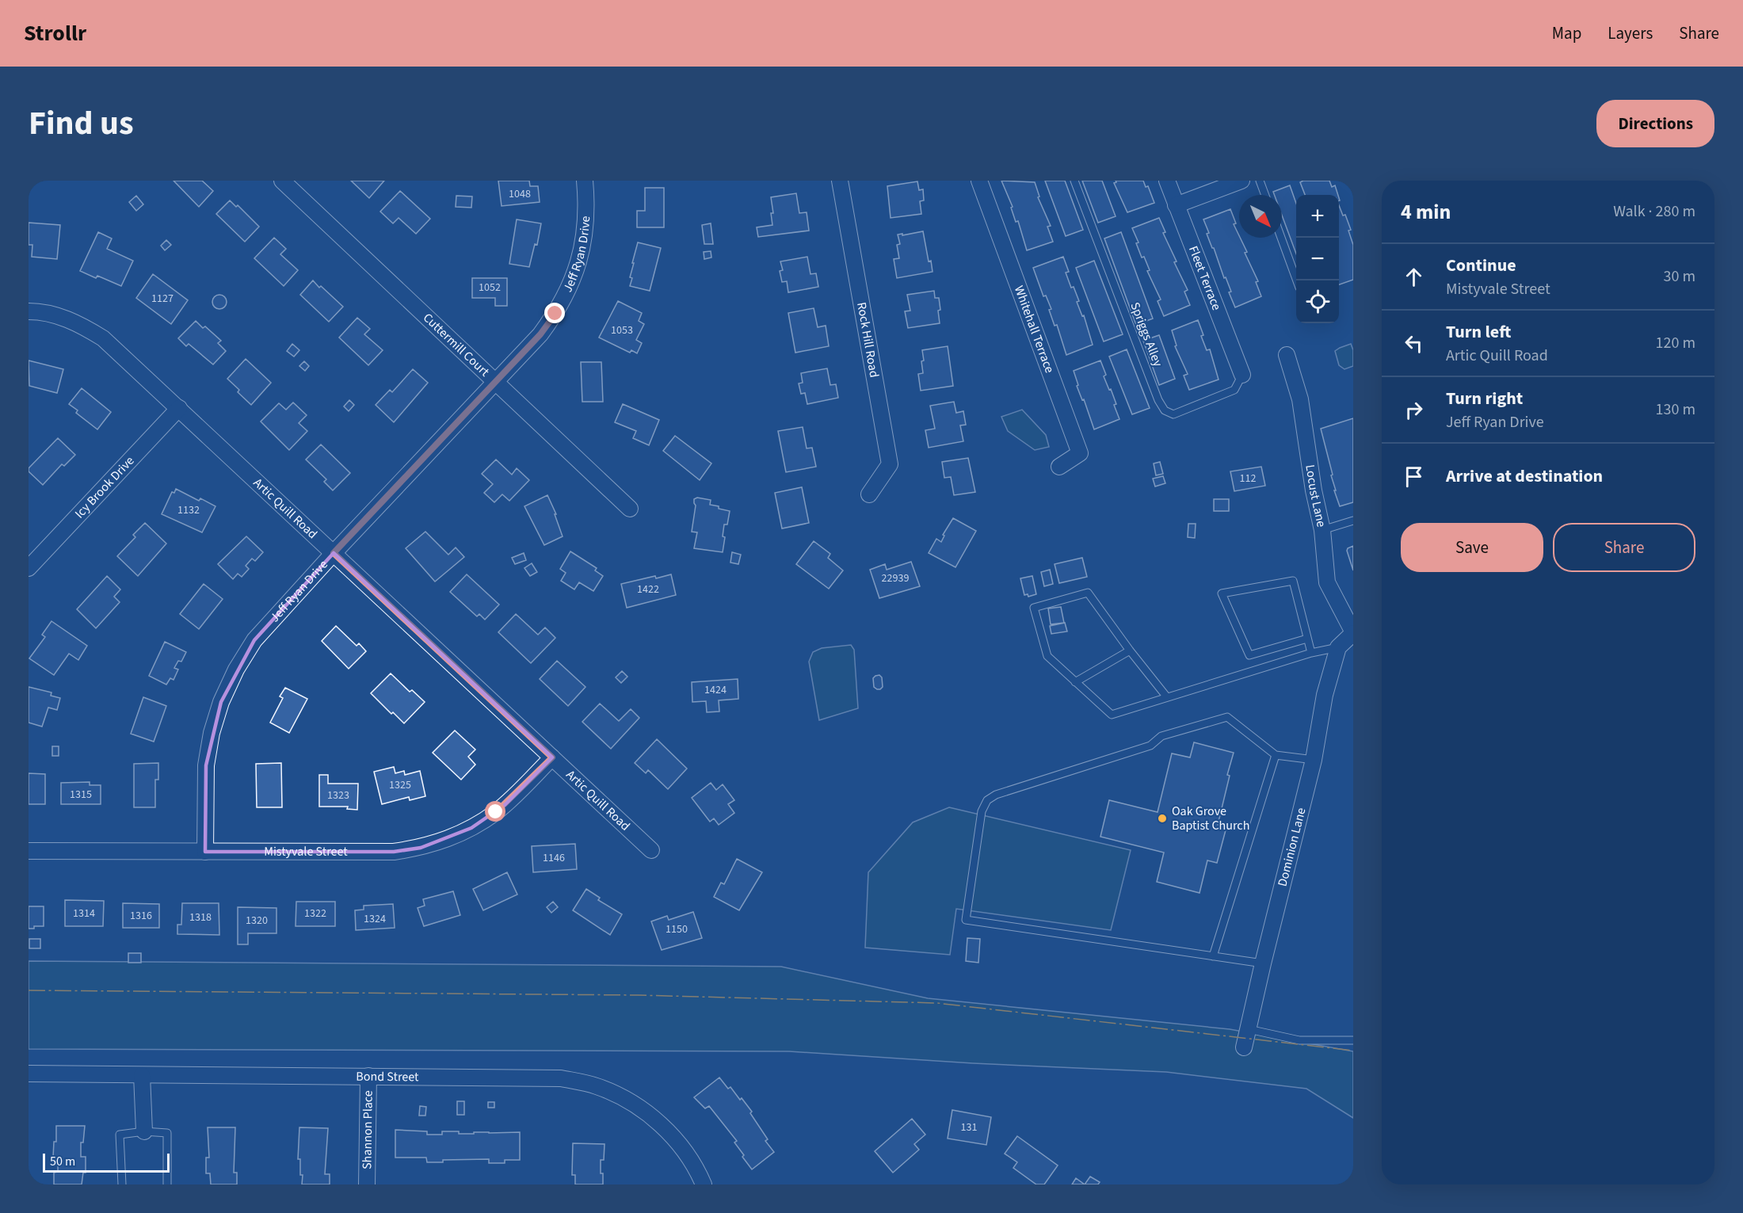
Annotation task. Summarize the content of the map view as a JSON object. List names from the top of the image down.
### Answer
{
  "streets": {
    "street": [
      "Jeff Ryan Drive",
      "Fleet Terrace",
      "Whitehall Terrace",
      "Rock Hill Road",
      "Cuttermill Court",
      "Icy Brook Drive",
      "Locust Lane",
      "Artic Quill Road",
      "Dominion Lane",
      "Mistyvale Street",
      "Bond Street",
      "Shannon Place"
    ],
    "lane": ["Spriggs Alley"]
  },
  "crossings": [
    ["Jeff Ryan Drive", "Cuttermill Court"],
    ["Jeff Ryan Drive", "Artic Quill Road"],
    ["Jeff Ryan Drive", "Mistyvale Street"],
    ["Fleet Terrace", "Spriggs Alley"],
    ["Icy Brook Drive", "Artic Quill Road"],
    ["Artic Quill Road", "Mistyvale Street"],
    ["Bond Street", "Shannon Place"]
  ],
  "places": ["Oak Grove Baptist Church"],
  "house_numbers": [
    "1048",
    "1052",
    "1127",
    "1053",
    "112",
    "1132",
    "22939",
    "1422",
    "1424",
    "1325",
    "1315",
    "1323",
    "1146",
    "1314",
    "1322",
    "1316",
    "1318",
    "1324",
    "1320",
    "1150",
    "131"
  ],
  "scale_bar": "50 m",
  "north": "bottom right",
  "page": {
    "header": "Strollr",
    "nav": ["Map", "Layers", "Share"],
    "title": "Find us",
    "buttons": [
      "Directions",
      ["Save", "Share"]
    ],
    "heading": ["4 min", "Walk · 280 m"],
    "map_buttons": ["+", "−"],
    "list": [
      ["Continue", "Mistyvale Street", "30 m"],
      ["Turn left", "Artic Quill Road", "120 m"],
      ["Turn right", "Jeff Ryan Drive", "130 m"],
      "Arrive at destination"
    ],
    "scale": "50 m"
  }
}
